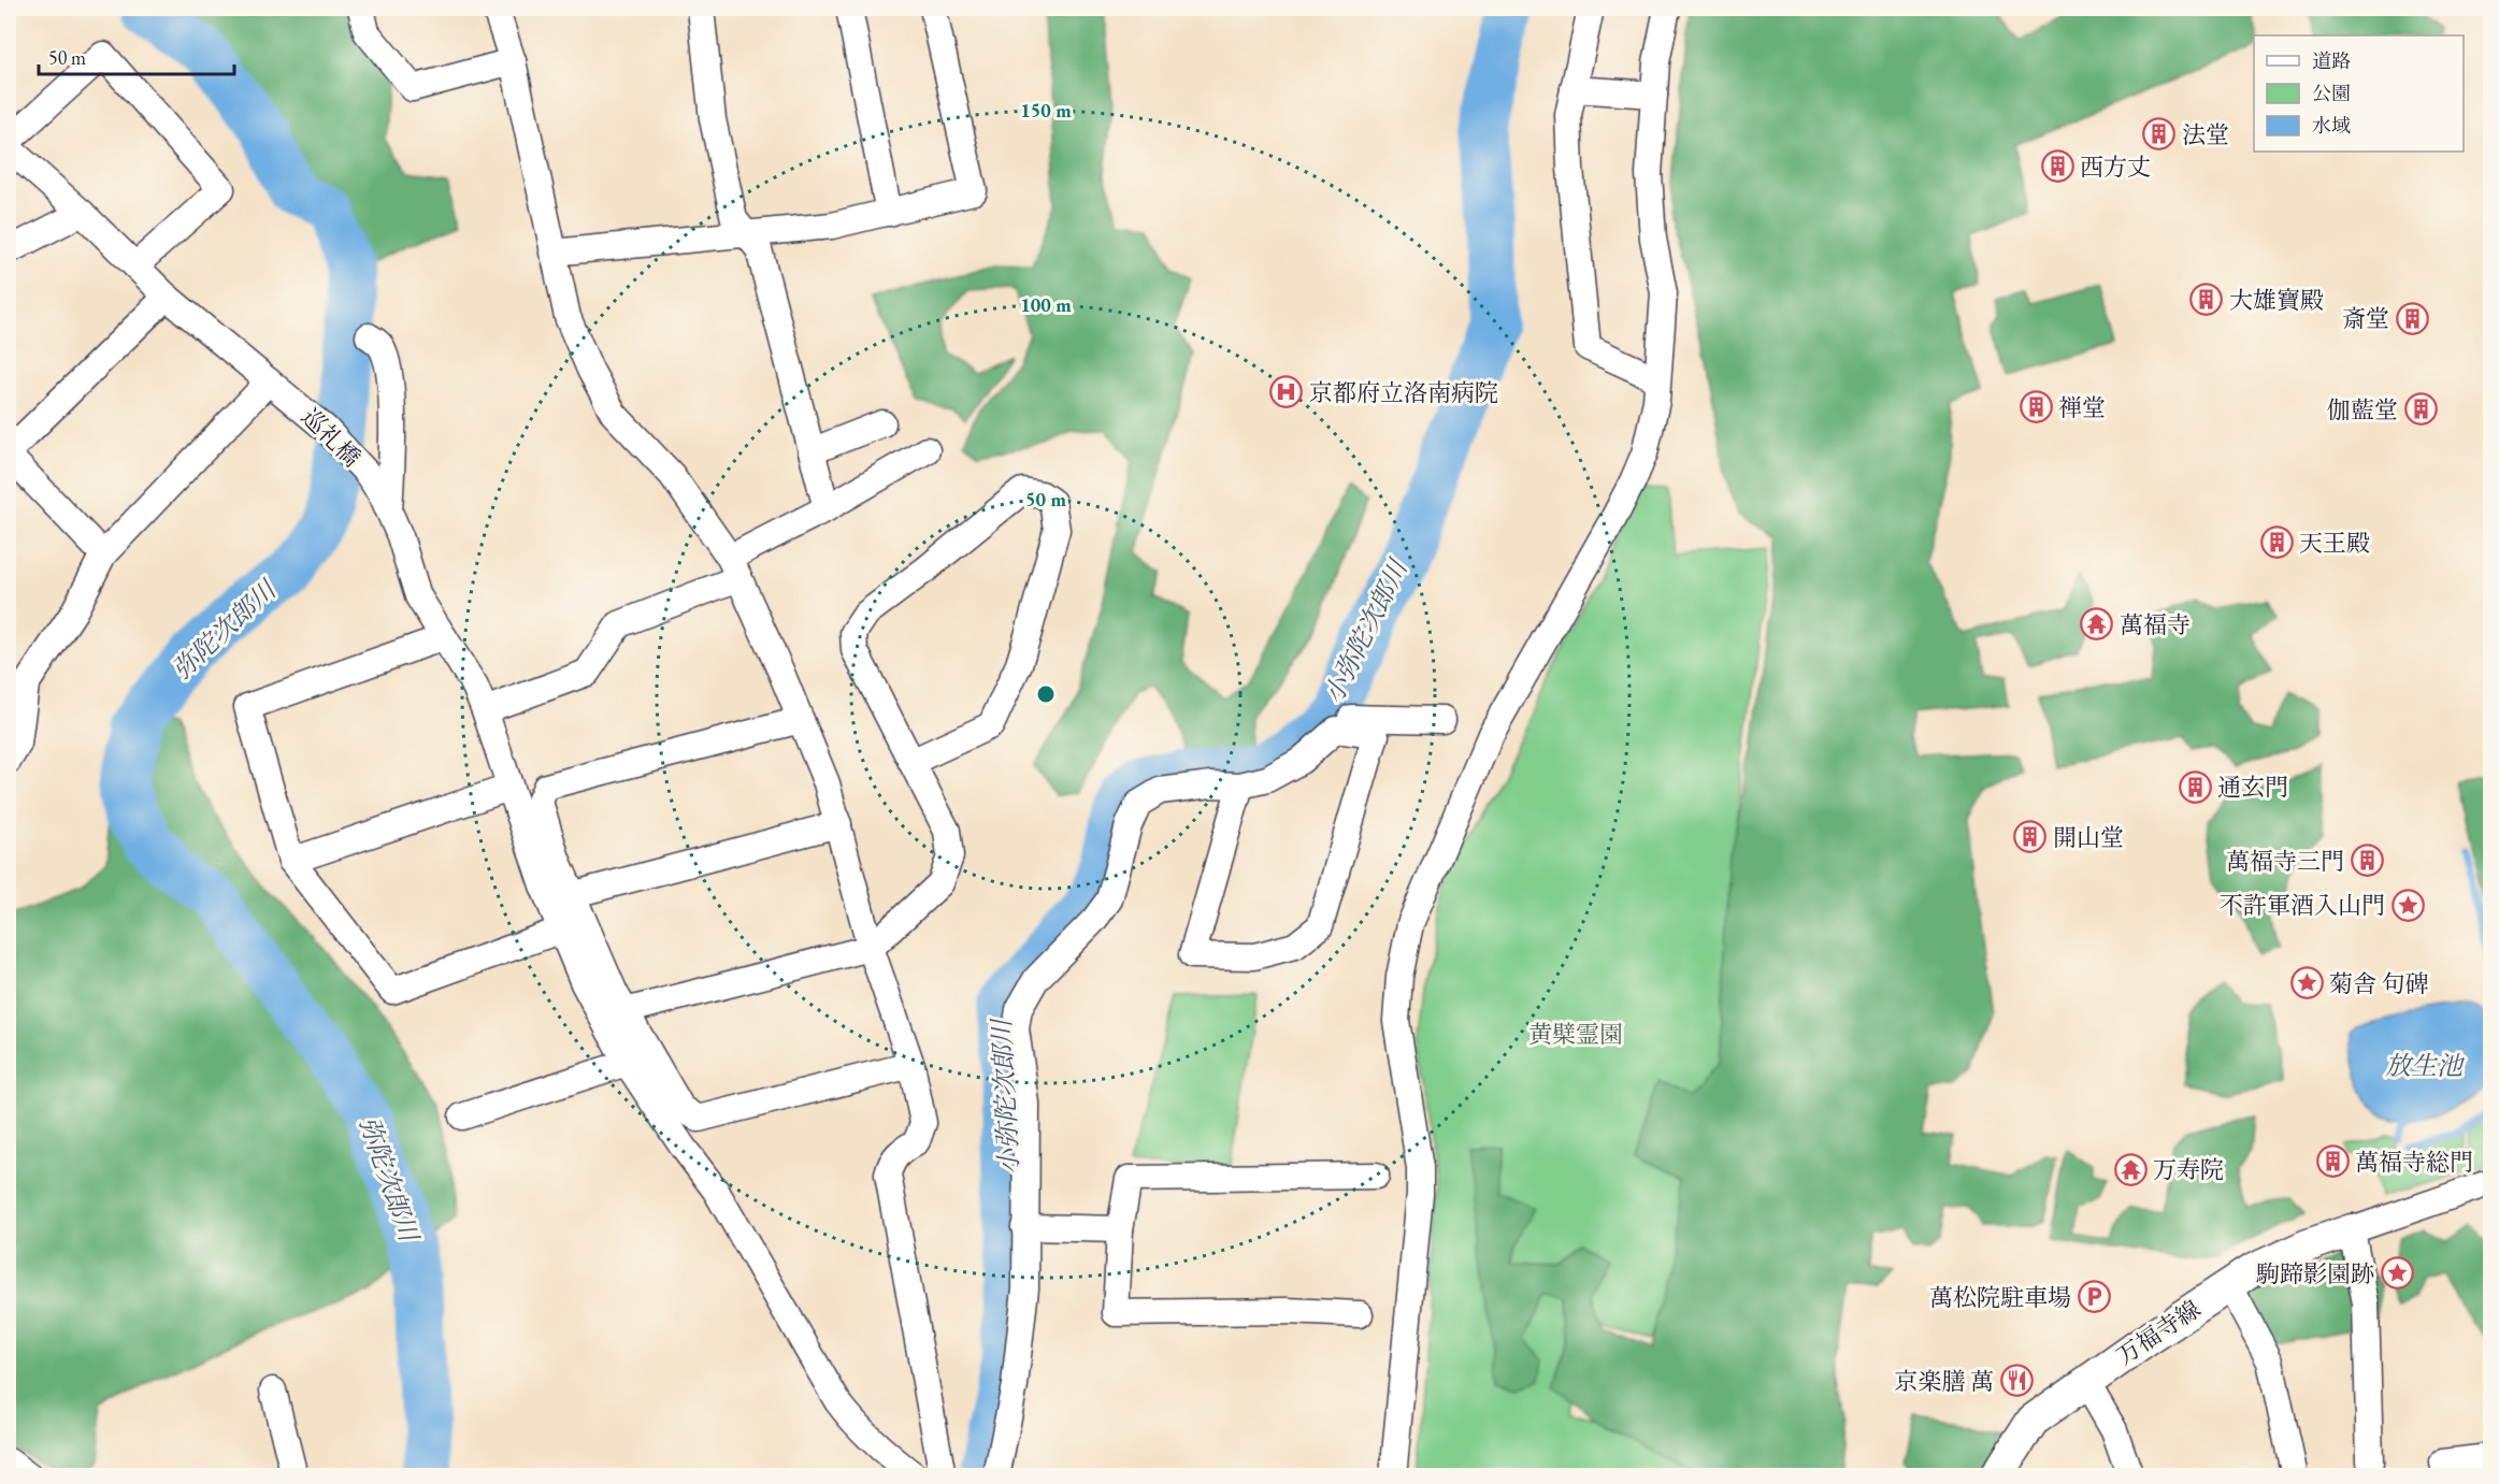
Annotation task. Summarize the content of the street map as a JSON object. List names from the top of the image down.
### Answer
{
  "streets": {
    "main road": ["万福寺線"],
    "street": ["巡礼橋"]
  },
  "water": ["弥陀次郎川", "小弥陀次郎川", "放生池"],
  "parks": ["黄檗霊園"],
  "places": {
    "building": [
      "法堂",
      "西方丈",
      "大雄寶殿",
      "斎堂",
      "禅堂",
      "伽藍堂",
      "天王殿",
      "通玄門",
      "開山堂",
      "萬福寺三門",
      "萬福寺総門"
    ],
    "hospital": ["京都府立洛南病院"],
    "temple": ["萬福寺", "万寿院"],
    "place": ["不許軍酒入山門", "菊舎 句碑", "駒蹄影園跡"],
    "parking": ["萬松院駐車場"],
    "restaurant": ["京楽膳 萬"]
  },
  "legend": ["道路", "公園", "水域"],
  "scale_bar": "50 m",
  "rings": ["150 m", "100 m", "50 m"]
}
